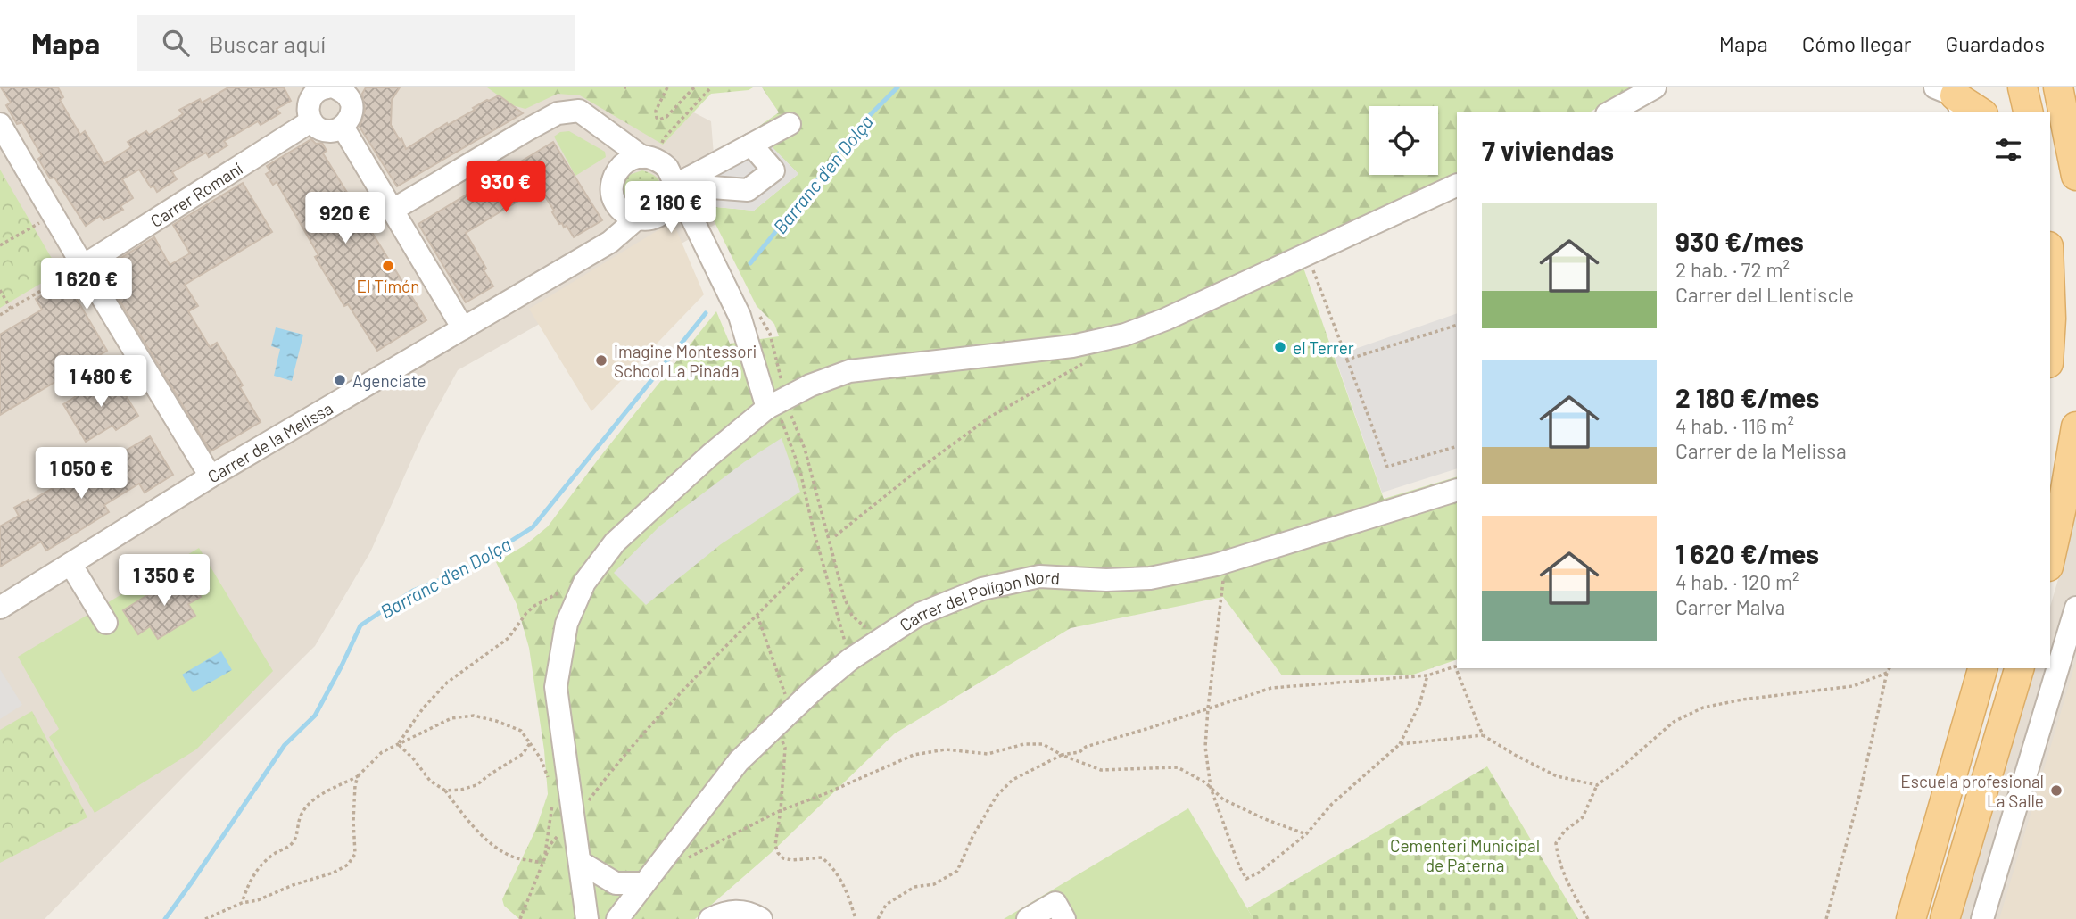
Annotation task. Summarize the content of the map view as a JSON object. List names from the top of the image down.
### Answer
{
  "streets": {
    "street": ["Carrer Romaní", "Carrer de la Melissa", "Carrer del Polígon Nord"]
  },
  "water": ["Barranc d'en Dolça"],
  "parks": ["Cementeri Municipal de Paterna"],
  "places": [
    "El Timón",
    "el Terrer",
    "Imagine Montessori School La Pinada",
    "Agenciate",
    "Escuela profesional La Salle"
  ],
  "page": {
    "header": "Mapa",
    "search": "Buscar aquí",
    "nav": ["Mapa", "Cómo llegar", "Guardados"],
    "heading": "7 viviendas",
    "price": [
      "930 €",
      "2 180 €",
      "920 €",
      "1 620 €",
      "1 480 €",
      "1 050 €",
      "1 350 €"
    ],
    "list": [
      {
        "name": "930 €/mes",
        "note": "2 hab. · 72 m² · Carrer del Llentiscle"
      },
      {
        "name": "2 180 €/mes",
        "note": "4 hab. · 116 m² · Carrer de la Melissa"
      },
      {
        "name": "1 620 €/mes",
        "note": "4 hab. · 120 m² · Carrer Malva"
      }
    ]
  }
}
